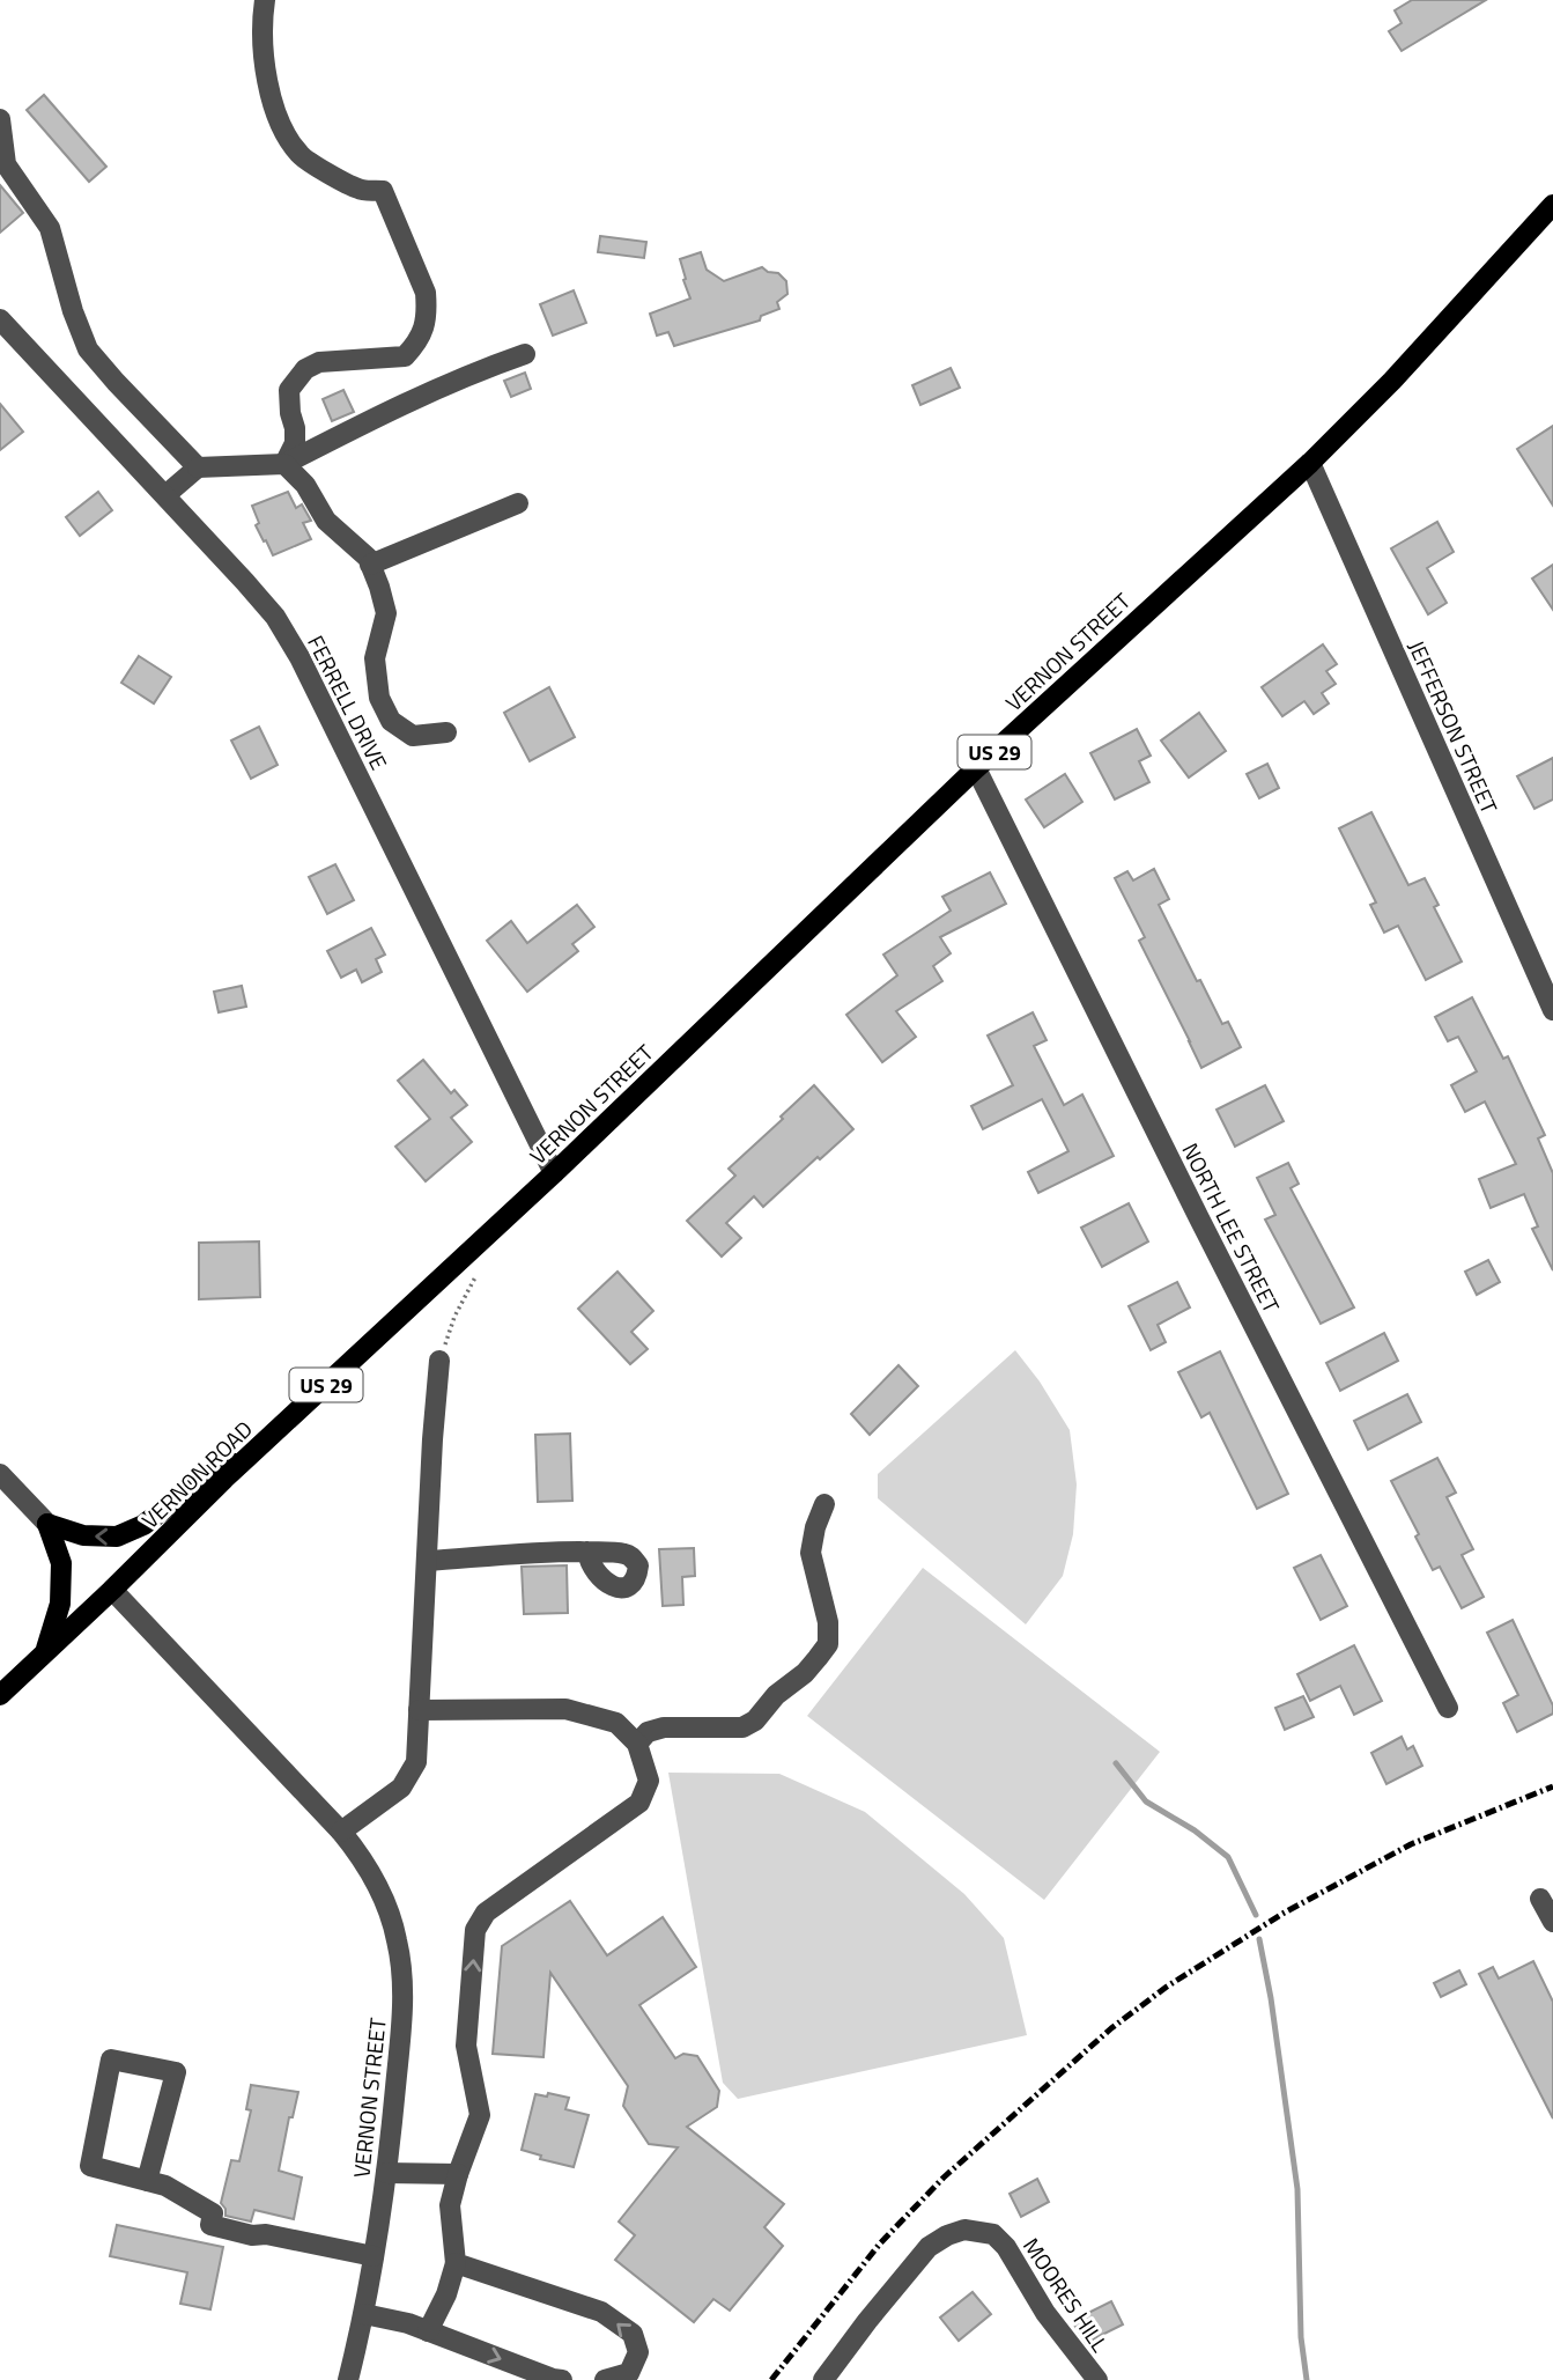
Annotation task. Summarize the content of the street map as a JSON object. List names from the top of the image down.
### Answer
{
  "streets": {
    "main road": ["VERNON STREET", "US 29", "VERNON ROAD"],
    "street": [
      "FERRELL DRIVE",
      "JEFFERSON STREET",
      "NORTH LEE STREET",
      "MOORES HILL"
    ]
  },
  "crossings": [
    ["VERNON STREET", "FERRELL DRIVE"],
    ["VERNON STREET", "JEFFERSON STREET"],
    ["VERNON STREET", "NORTH LEE STREET"],
    ["VERNON STREET", "VERNON ROAD"]
  ]
}
